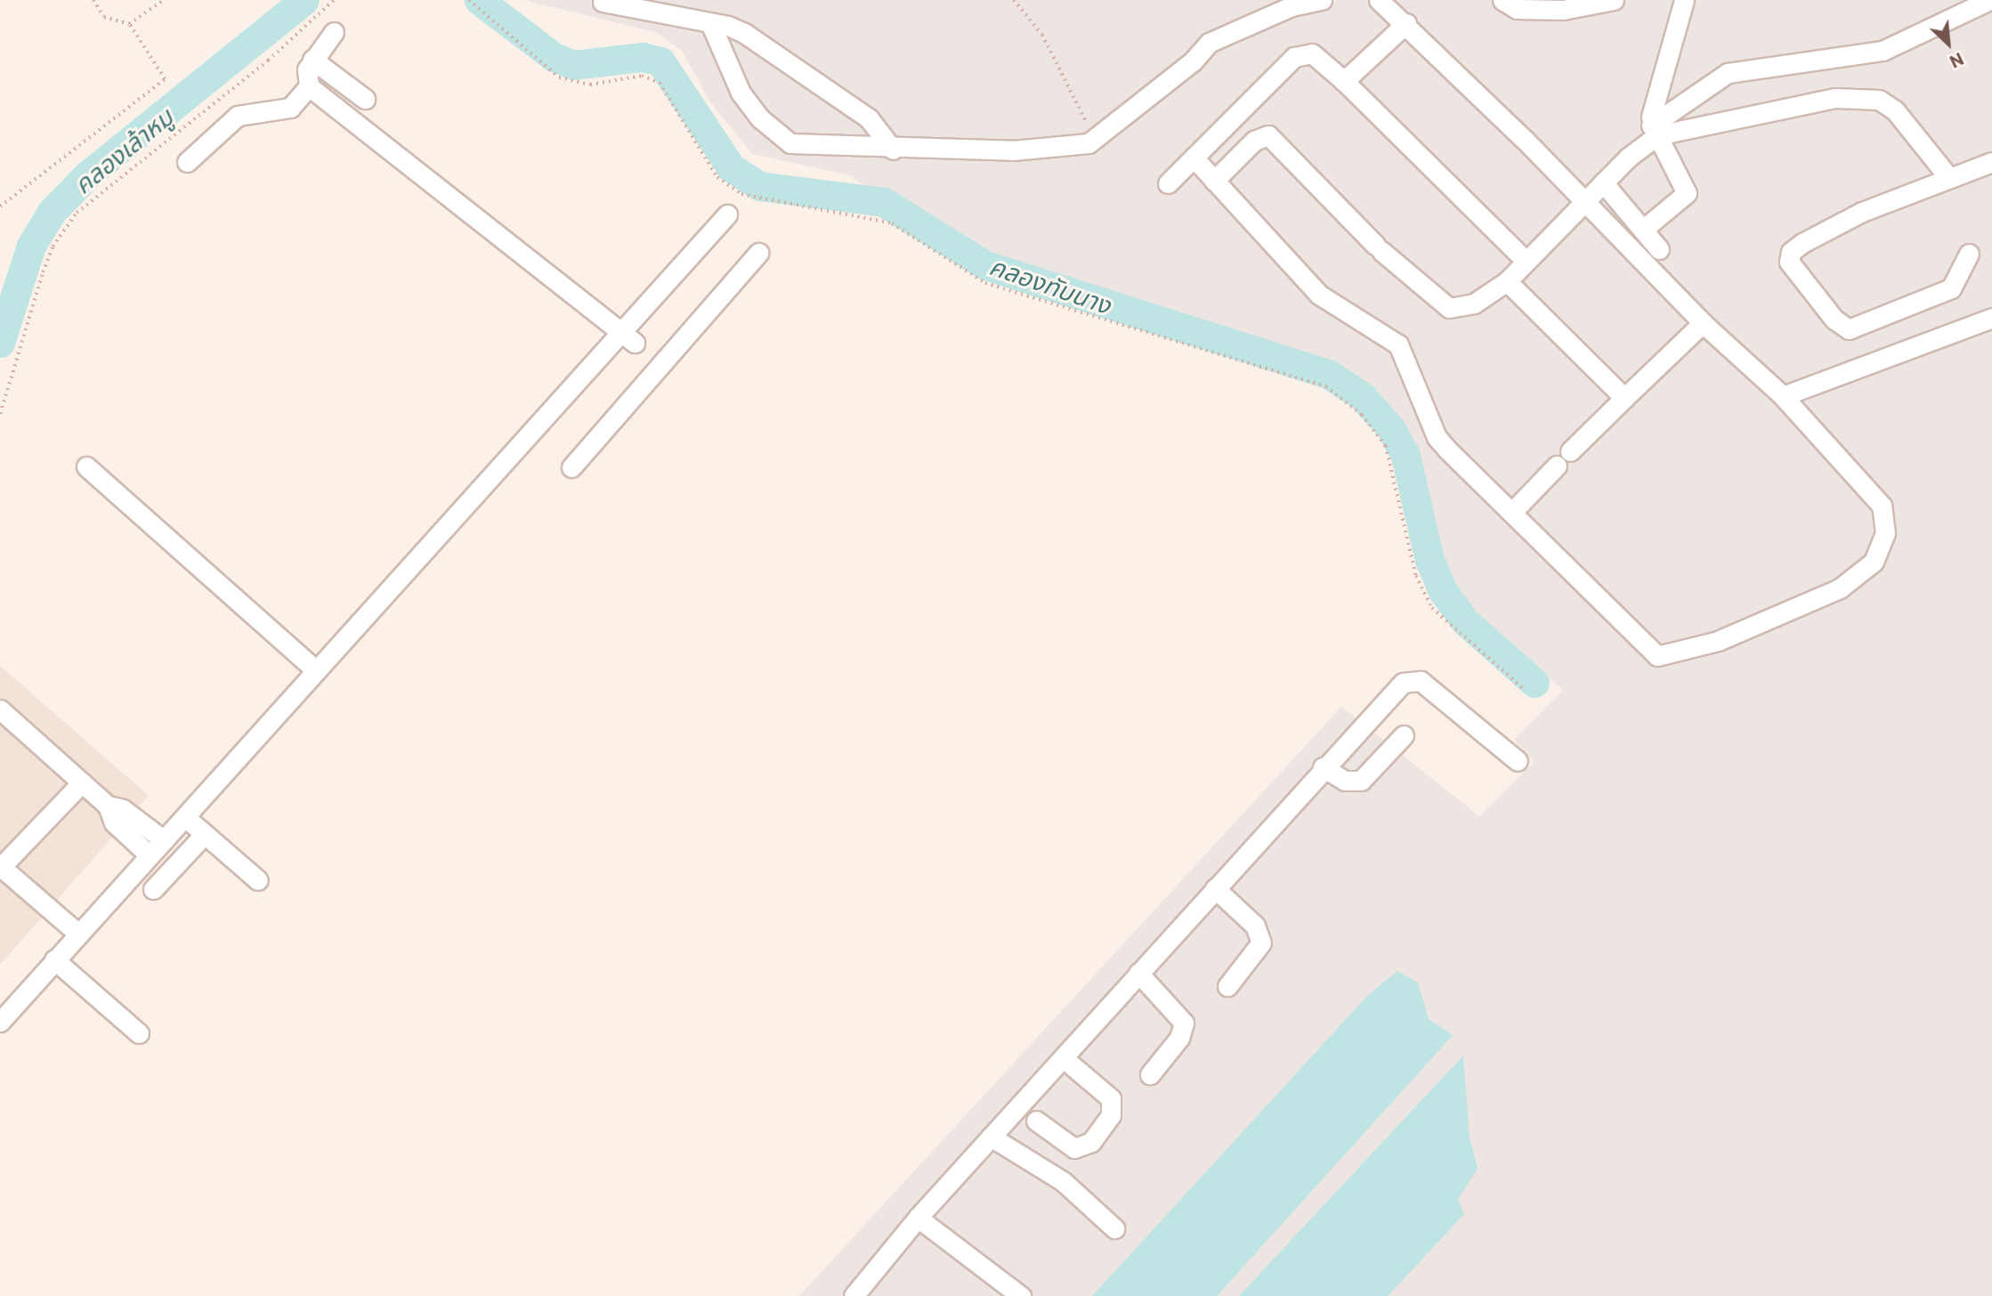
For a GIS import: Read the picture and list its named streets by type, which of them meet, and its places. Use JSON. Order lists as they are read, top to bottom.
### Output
{
  "water": ["คลองเล้าหมู", "คลองทับนาง"],
  "north": "bottom right"
}
